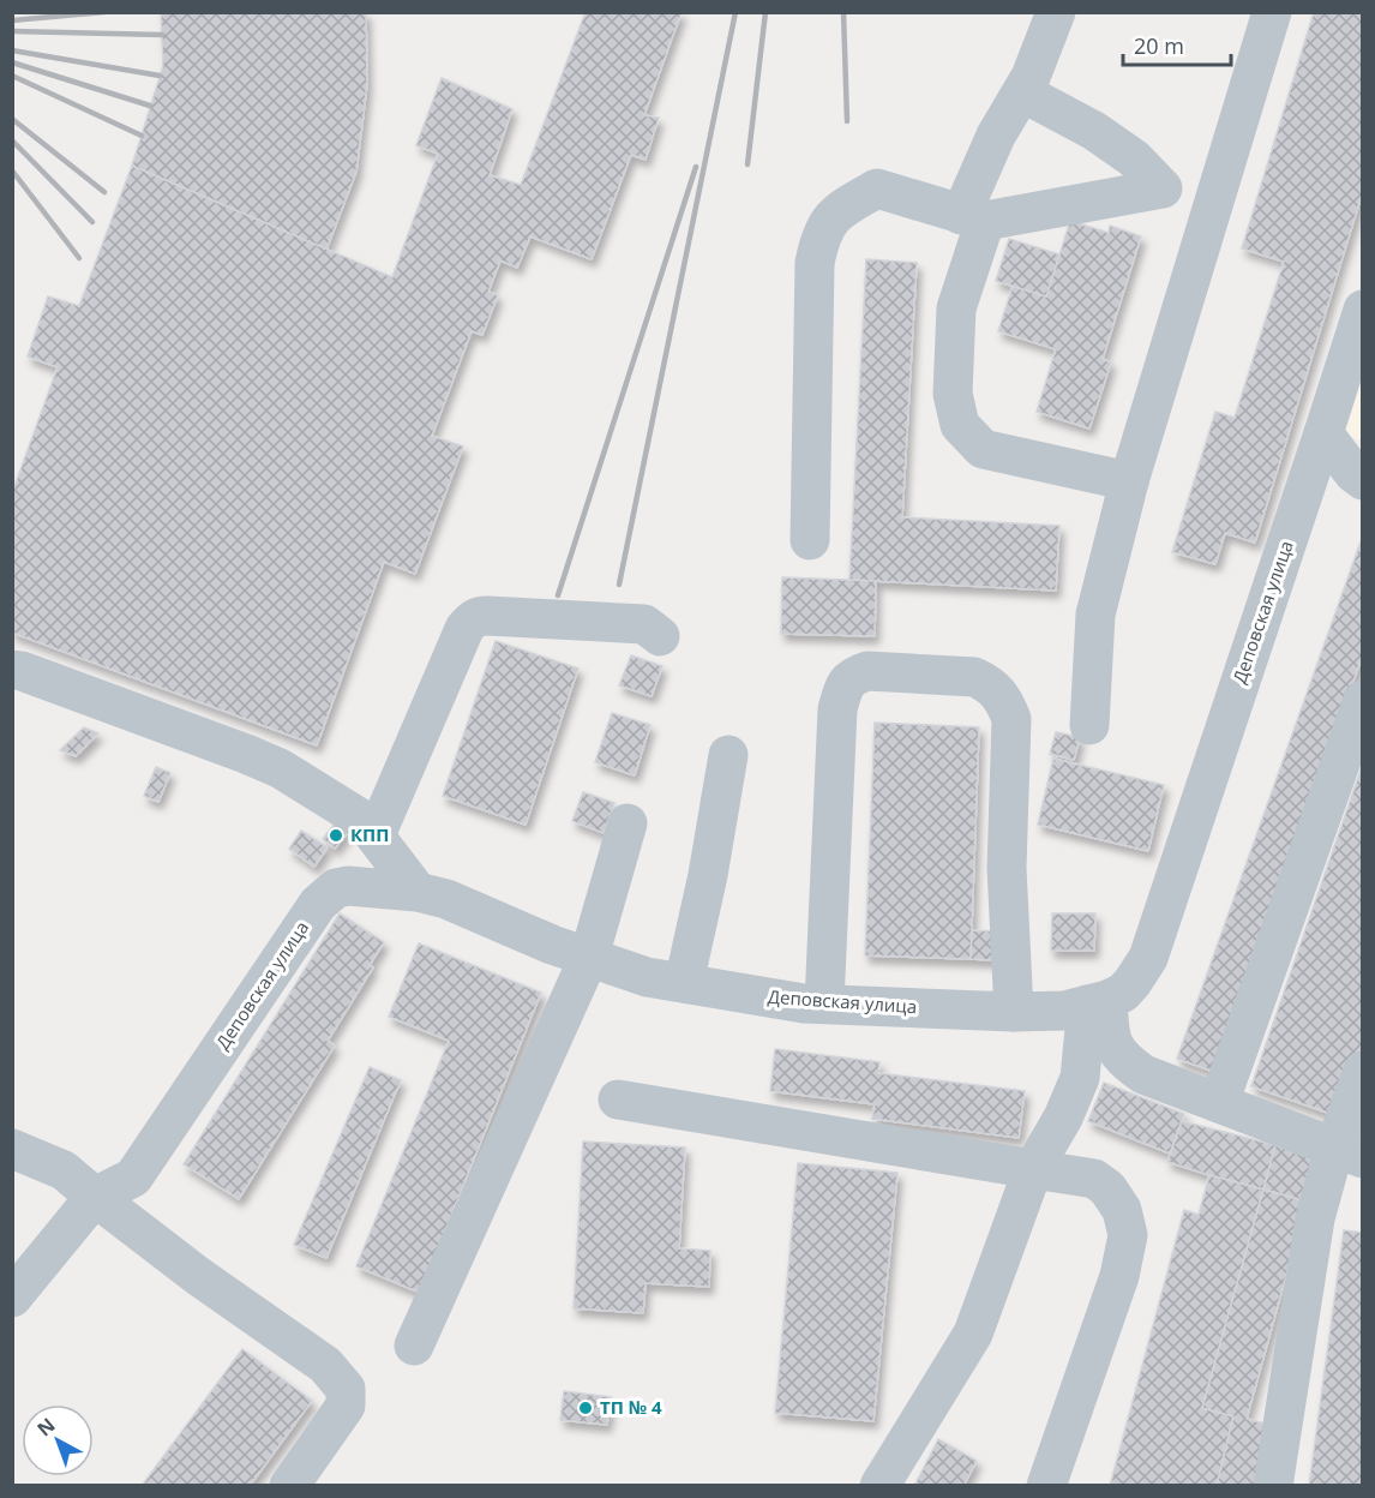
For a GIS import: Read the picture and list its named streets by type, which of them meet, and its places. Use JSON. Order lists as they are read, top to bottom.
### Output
{
  "streets": {
    "street": ["Деповская улица"]
  },
  "places": ["КПП", "ТП № 4"],
  "scale_bar": "20 m",
  "north": "top left"
}
